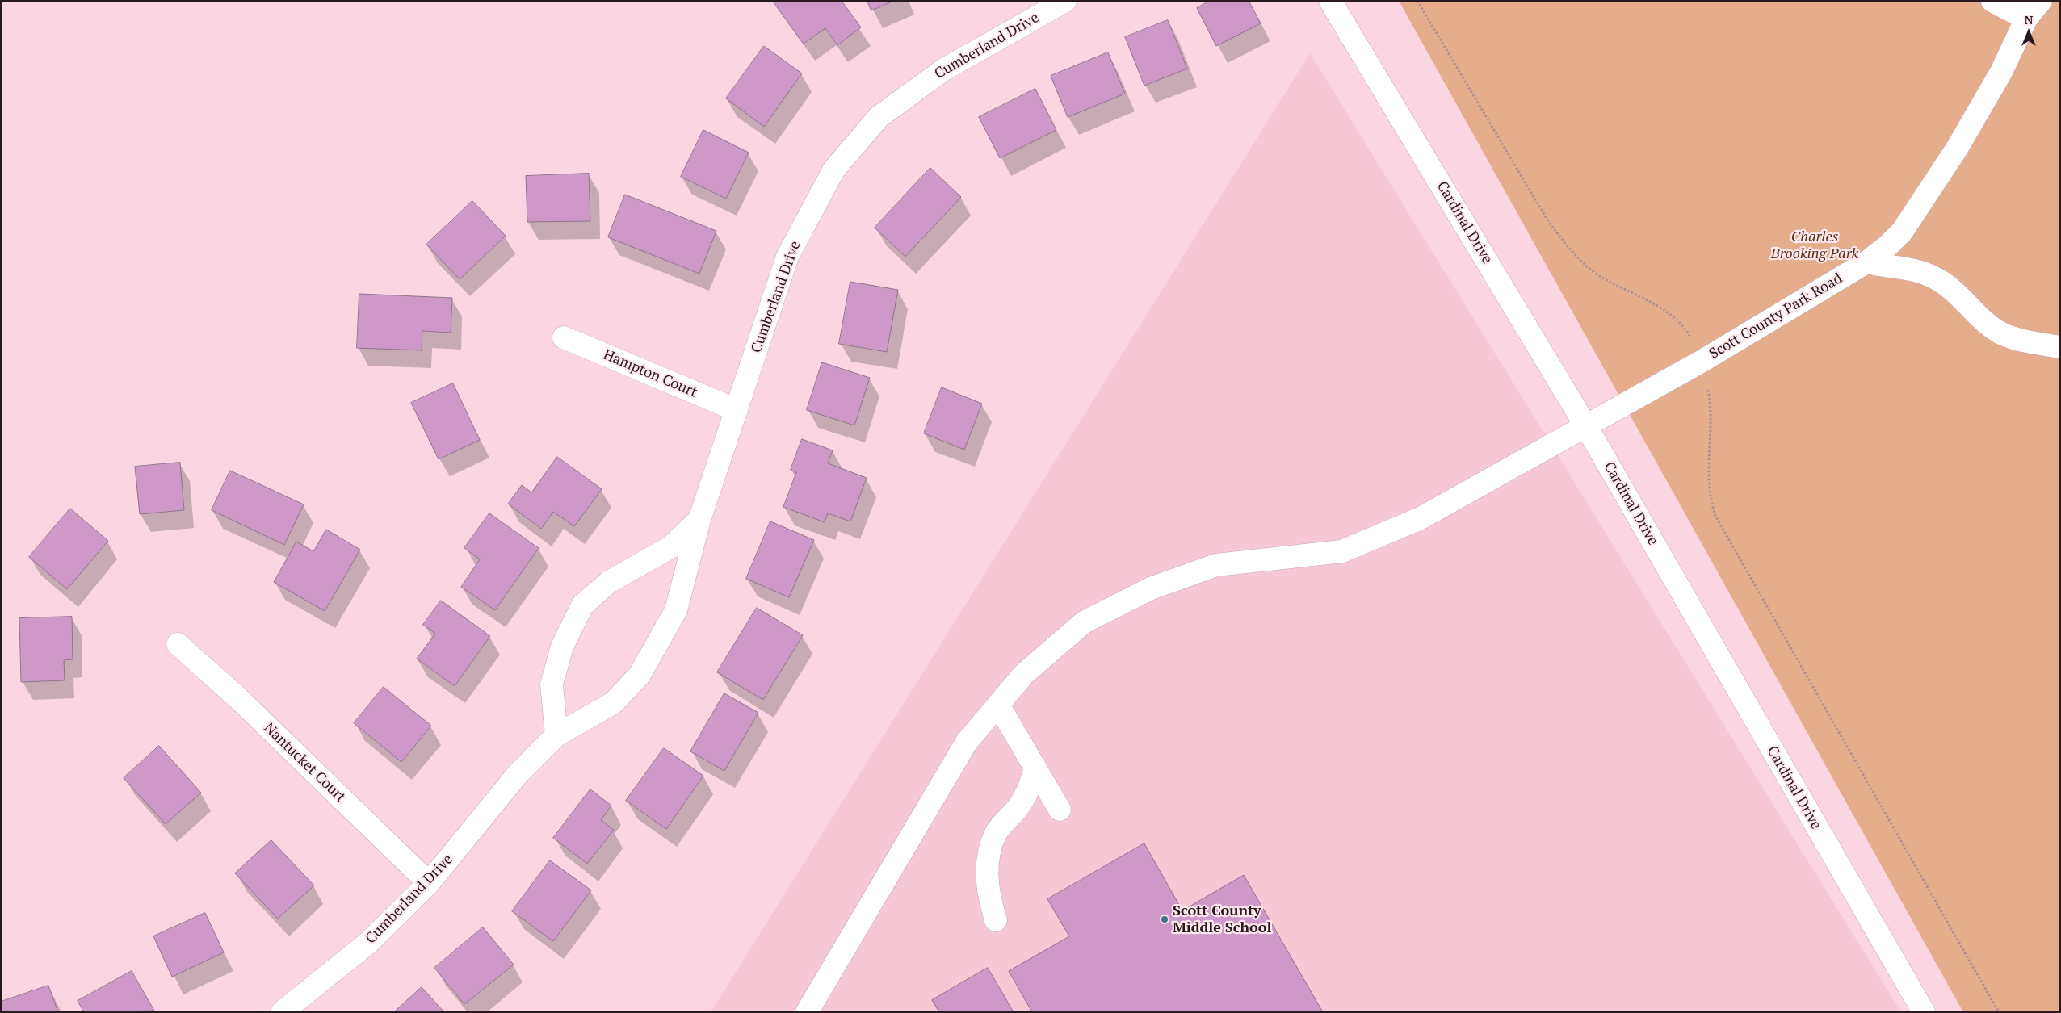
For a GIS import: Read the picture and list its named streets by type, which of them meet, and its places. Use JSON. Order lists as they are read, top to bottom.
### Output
{
  "streets": {
    "street": [
      "Cumberland Drive",
      "Cardinal Drive",
      "Scott County Park Road",
      "Hampton Court",
      "Nantucket Court"
    ]
  },
  "crossings": [
    ["Cumberland Drive", "Hampton Court"],
    ["Cumberland Drive", "Nantucket Court"],
    ["Cardinal Drive", "Scott County Park Road"]
  ],
  "parks": ["Charles Brooking Park"],
  "places": ["Scott County Middle School"],
  "north": "top"
}
